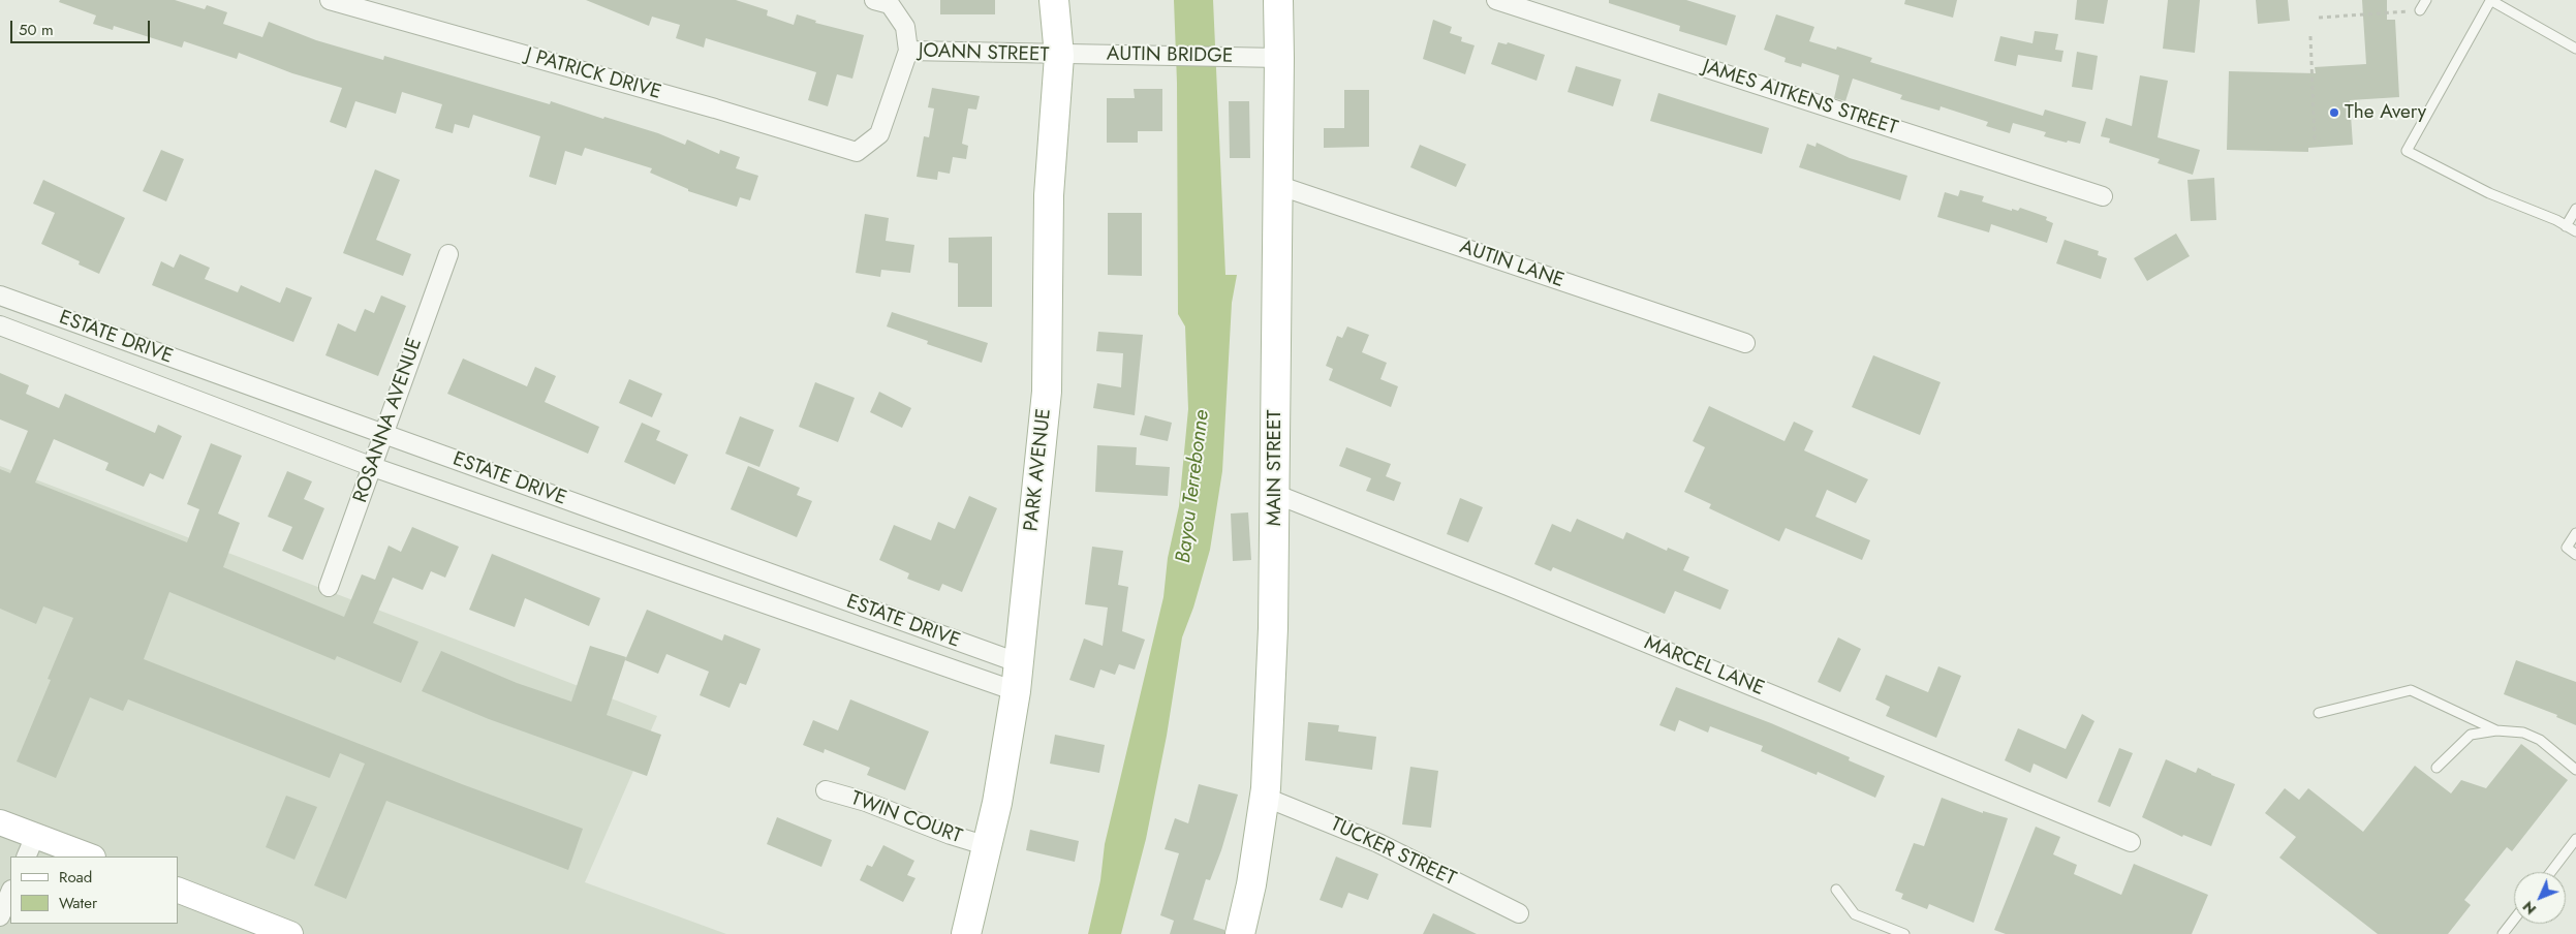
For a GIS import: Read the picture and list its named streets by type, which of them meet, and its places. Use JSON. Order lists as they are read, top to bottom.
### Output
{
  "streets": {
    "main road": ["MAIN STREET", "PARK AVENUE"],
    "street": [
      "JOANN STREET",
      "AUTIN BRIDGE",
      "J PATRICK DRIVE",
      "JAMES AITKENS STREET",
      "AUTIN LANE",
      "ESTATE DRIVE",
      "ROSANNA AVENUE",
      "MARCEL LANE",
      "TWIN COURT",
      "TUCKER STREET"
    ]
  },
  "crossings": [
    ["JOANN STREET", "AUTIN BRIDGE"],
    ["JOANN STREET", "J PATRICK DRIVE"],
    ["JOANN STREET", "PARK AVENUE"],
    ["AUTIN BRIDGE", "MAIN STREET"],
    ["AUTIN BRIDGE", "PARK AVENUE"],
    ["AUTIN LANE", "MAIN STREET"],
    ["ESTATE DRIVE", "ROSANNA AVENUE"],
    ["ESTATE DRIVE", "PARK AVENUE"],
    ["MAIN STREET", "MARCEL LANE"],
    ["MAIN STREET", "TUCKER STREET"],
    ["PARK AVENUE", "TWIN COURT"]
  ],
  "water": ["Bayou Terrebonne"],
  "places": ["The Avery"],
  "legend": ["Road", "Water"],
  "scale_bar": "50 m",
  "north": "bottom left"
}
